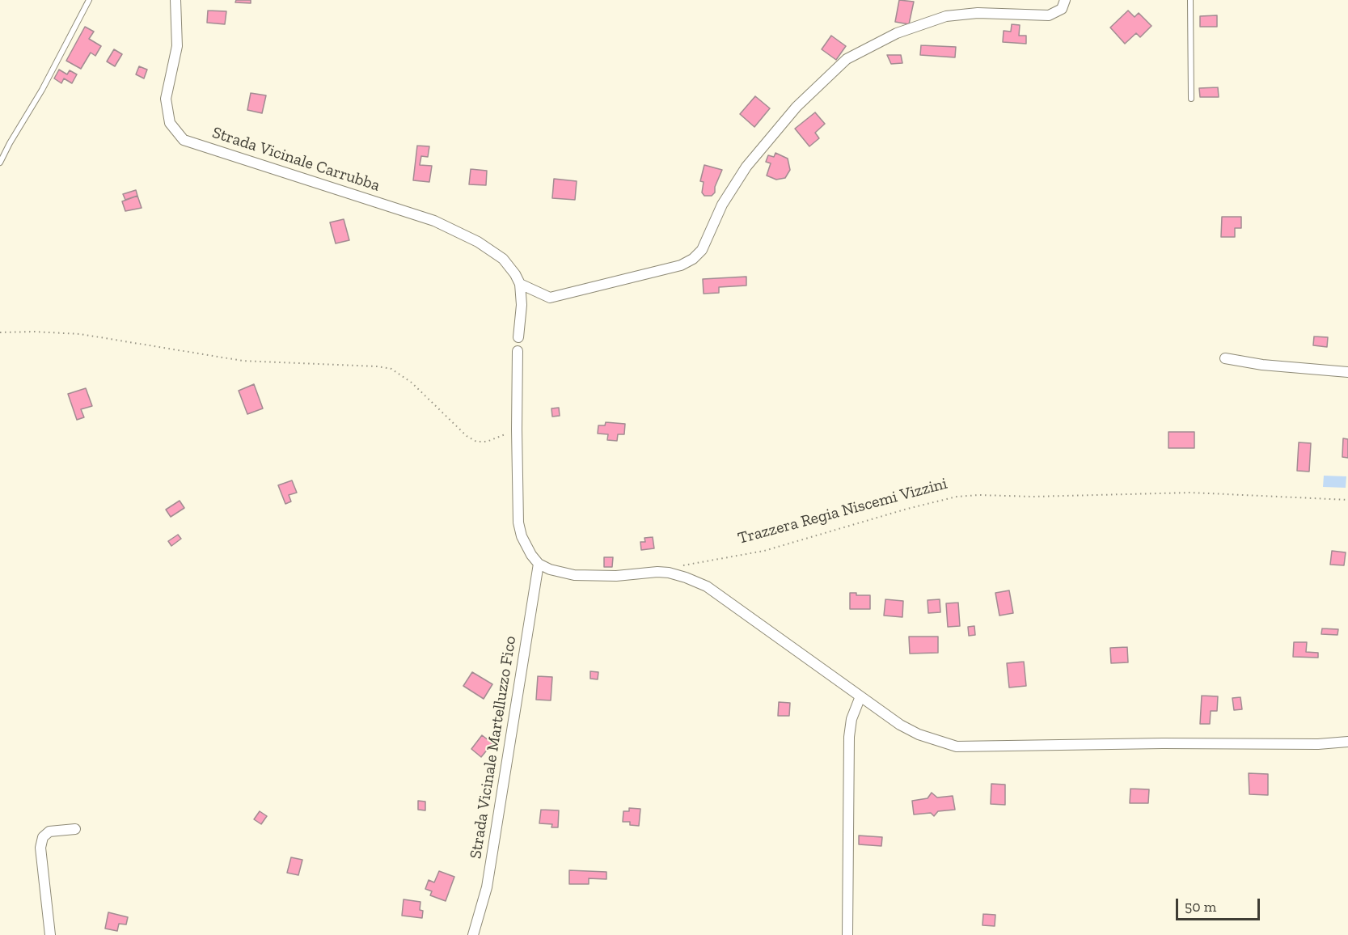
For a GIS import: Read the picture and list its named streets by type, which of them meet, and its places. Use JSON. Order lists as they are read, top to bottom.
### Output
{
  "streets": {
    "street": ["Strada Vicinale Carrubba", "Strada Vicinale Martelluzzo Fico"],
    "path": ["Trazzera Regia Niscemi Vizzini"]
  },
  "scale_bar": "50 m"
}
